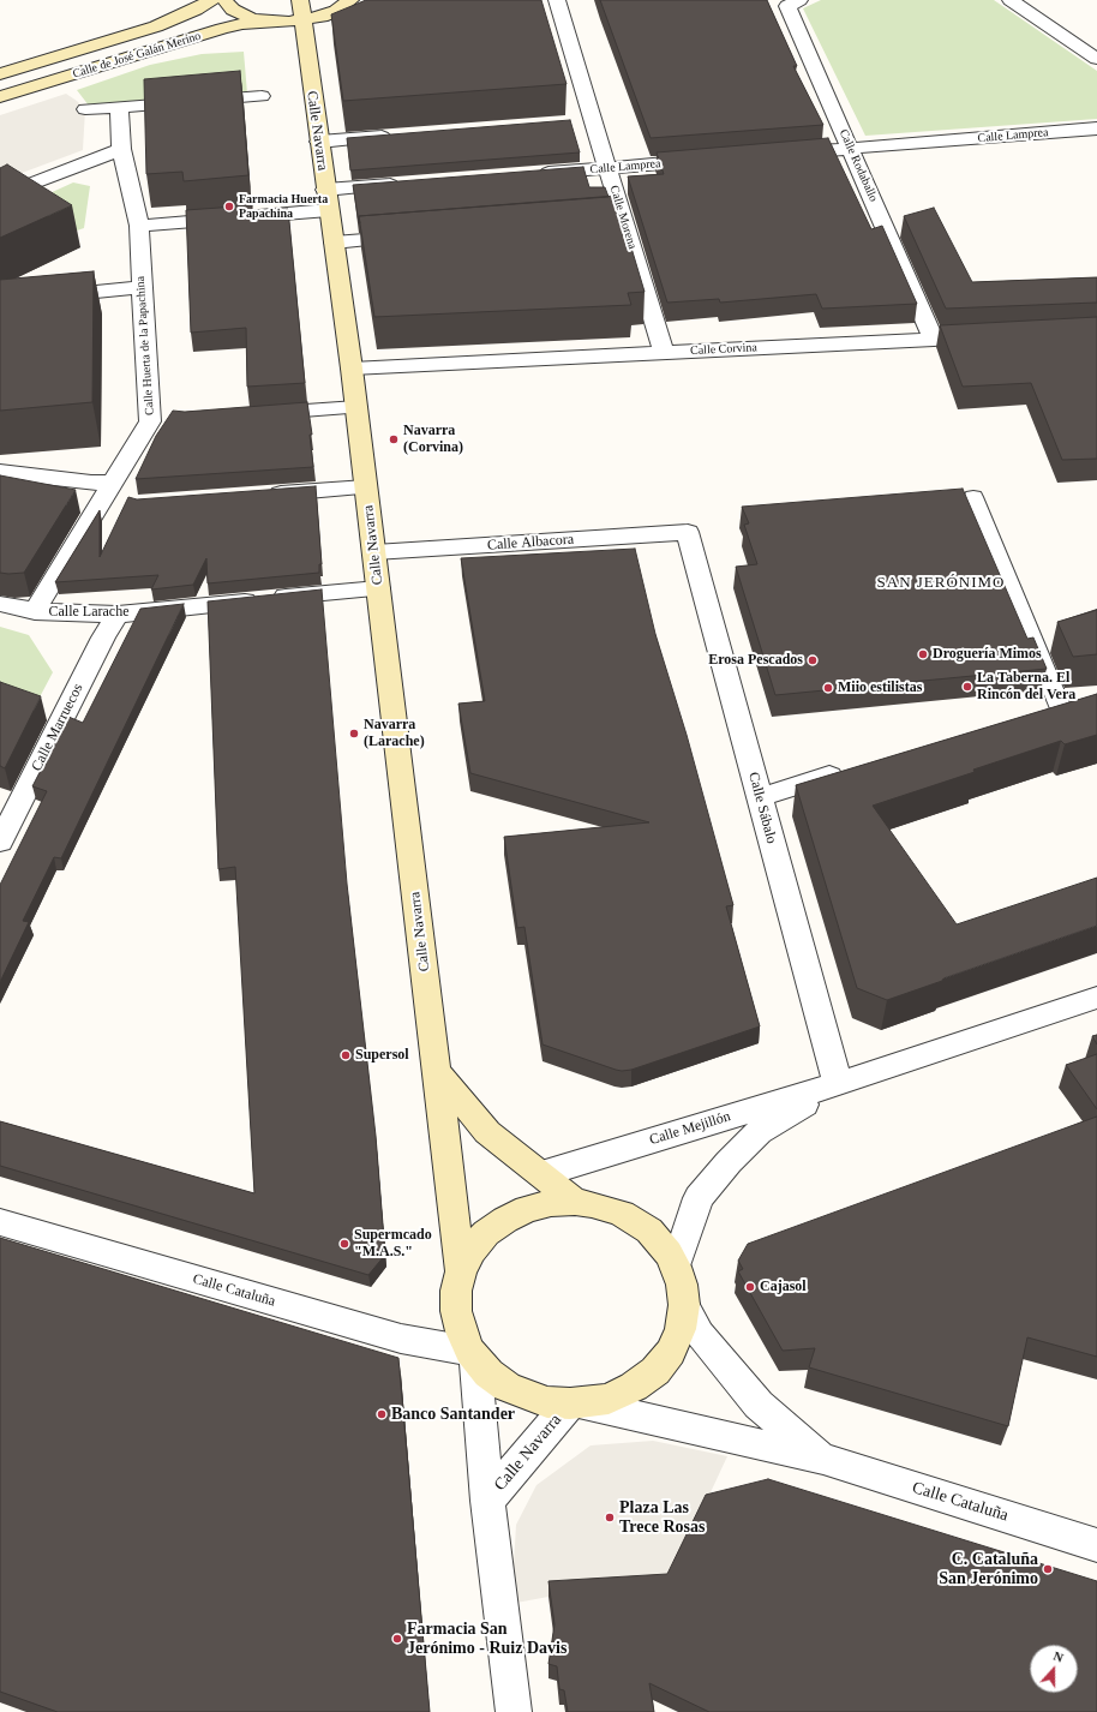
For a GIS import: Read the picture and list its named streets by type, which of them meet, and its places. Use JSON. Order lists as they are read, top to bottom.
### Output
{
  "streets": {
    "street": [
      "Calle de José Galán Merino",
      "Calle Navarra",
      "Calle Lamprea",
      "Calle Rodaballo",
      "Calle Morena",
      "Calle Huerta de la Papachina",
      "Calle Corvina",
      "Calle Albacora",
      "Calle Larache",
      "Calle Marruecos",
      "Calle Sábalo",
      "Calle Mejillón",
      "Calle Cataluña"
    ]
  },
  "crossings": [
    ["Calle Navarra", "Calle Corvina"],
    ["Calle Navarra", "Calle Albacora"],
    ["Calle Navarra", "Calle Larache"],
    ["Calle Navarra", "Calle Cataluña"],
    ["Calle Lamprea", "Calle Rodaballo"],
    ["Calle Lamprea", "Calle Morena"],
    ["Calle Rodaballo", "Calle Corvina"],
    ["Calle Morena", "Calle Corvina"],
    ["Calle Huerta de la Papachina", "Calle Larache"],
    ["Calle Albacora", "Calle Sábalo"],
    ["Calle Larache", "Calle Marruecos"],
    ["Calle Sábalo", "Calle Mejillón"]
  ],
  "districts": ["SAN JERÓNIMO"],
  "places": [
    "Farmacia Huerta Papachina",
    "Navarra (Corvina)",
    "Droguería Mimos",
    "Erosa Pescados",
    "La Taberna. El Rincón del Vera",
    "Miio estilistas",
    "Navarra (Larache)",
    "Supersol",
    "Supermcado \"M.A.S.\"",
    "Cajasol",
    "Banco Santander",
    "Plaza Las Trece Rosas",
    "C. Cataluña San Jerónimo",
    "Farmacia San Jerónimo - Ruiz Davis"
  ],
  "north": "top"
}
